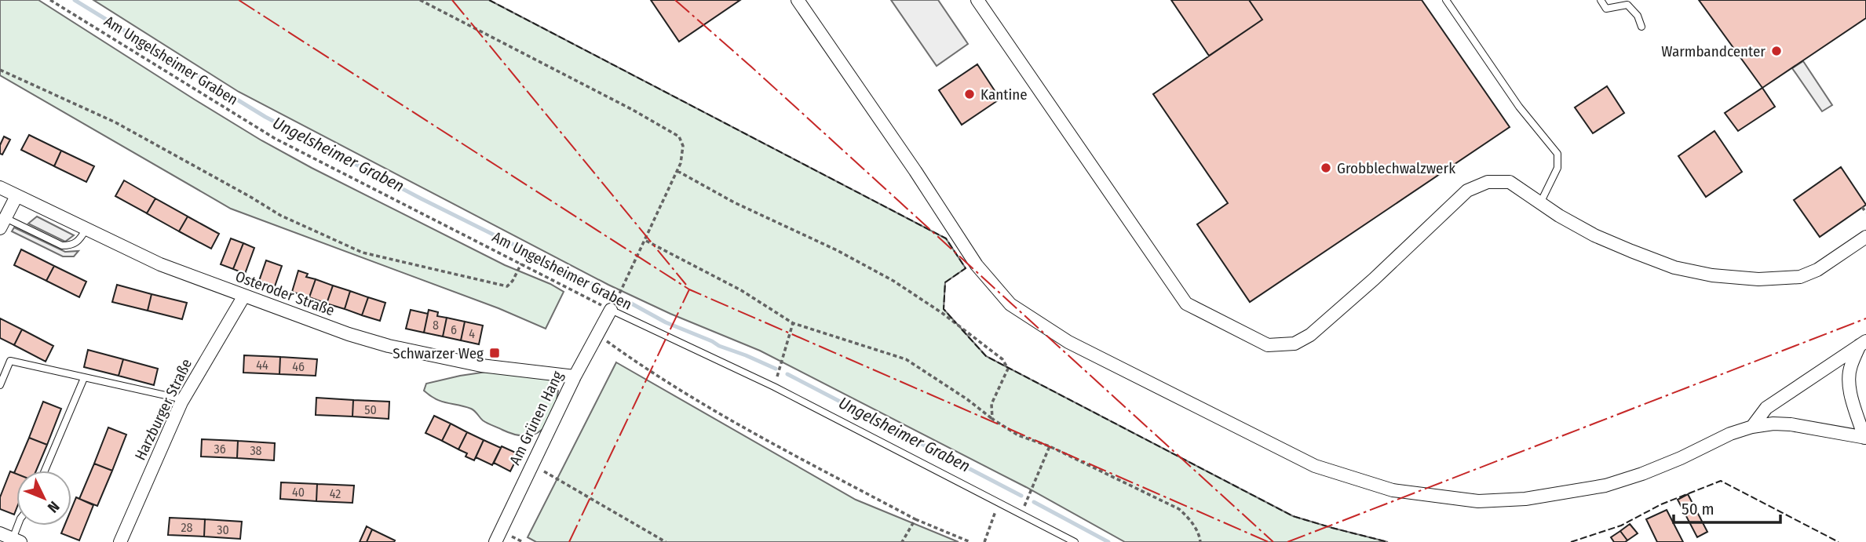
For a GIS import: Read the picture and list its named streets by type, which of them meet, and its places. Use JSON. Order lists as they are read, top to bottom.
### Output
{
  "streets": {
    "street": ["Osteroder Straße", "Harzburger Straße", "Am Grünen Hang"],
    "lane": ["Am Ungelsheimer Graben"]
  },
  "crossings": [
    ["Am Ungelsheimer Graben", "Am Grünen Hang"],
    ["Osteroder Straße", "Harzburger Straße"],
    ["Osteroder Straße", "Am Grünen Hang"]
  ],
  "water": ["Ungelsheimer Graben"],
  "places": {
    "other": ["Warmbandcenter", "Kantine", "Grobblechwalzwerk"],
    "transit": ["Schwarzer Weg"]
  },
  "house_numbers": [
    "8",
    "6",
    "4",
    "44",
    "46",
    "50",
    "36",
    "38",
    "40",
    "42",
    "28",
    "30"
  ],
  "scale_bar": "50 m",
  "north": "bottom right"
}
